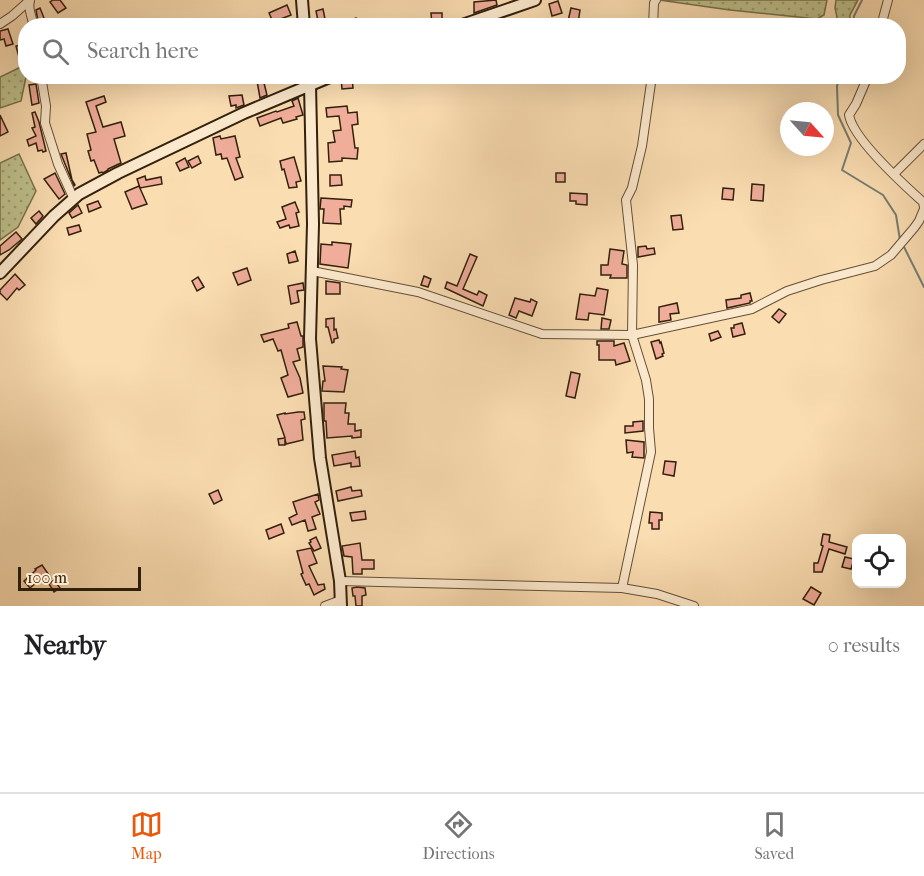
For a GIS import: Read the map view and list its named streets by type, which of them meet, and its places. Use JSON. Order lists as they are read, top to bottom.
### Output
{
  "scale_bar": "100 m",
  "north": "bottom right",
  "page": {
    "search": "Search here",
    "scale": "100 m",
    "heading": ["Nearby", "0 results"],
    "nav": ["Map", "Directions", "Saved"]
  }
}
